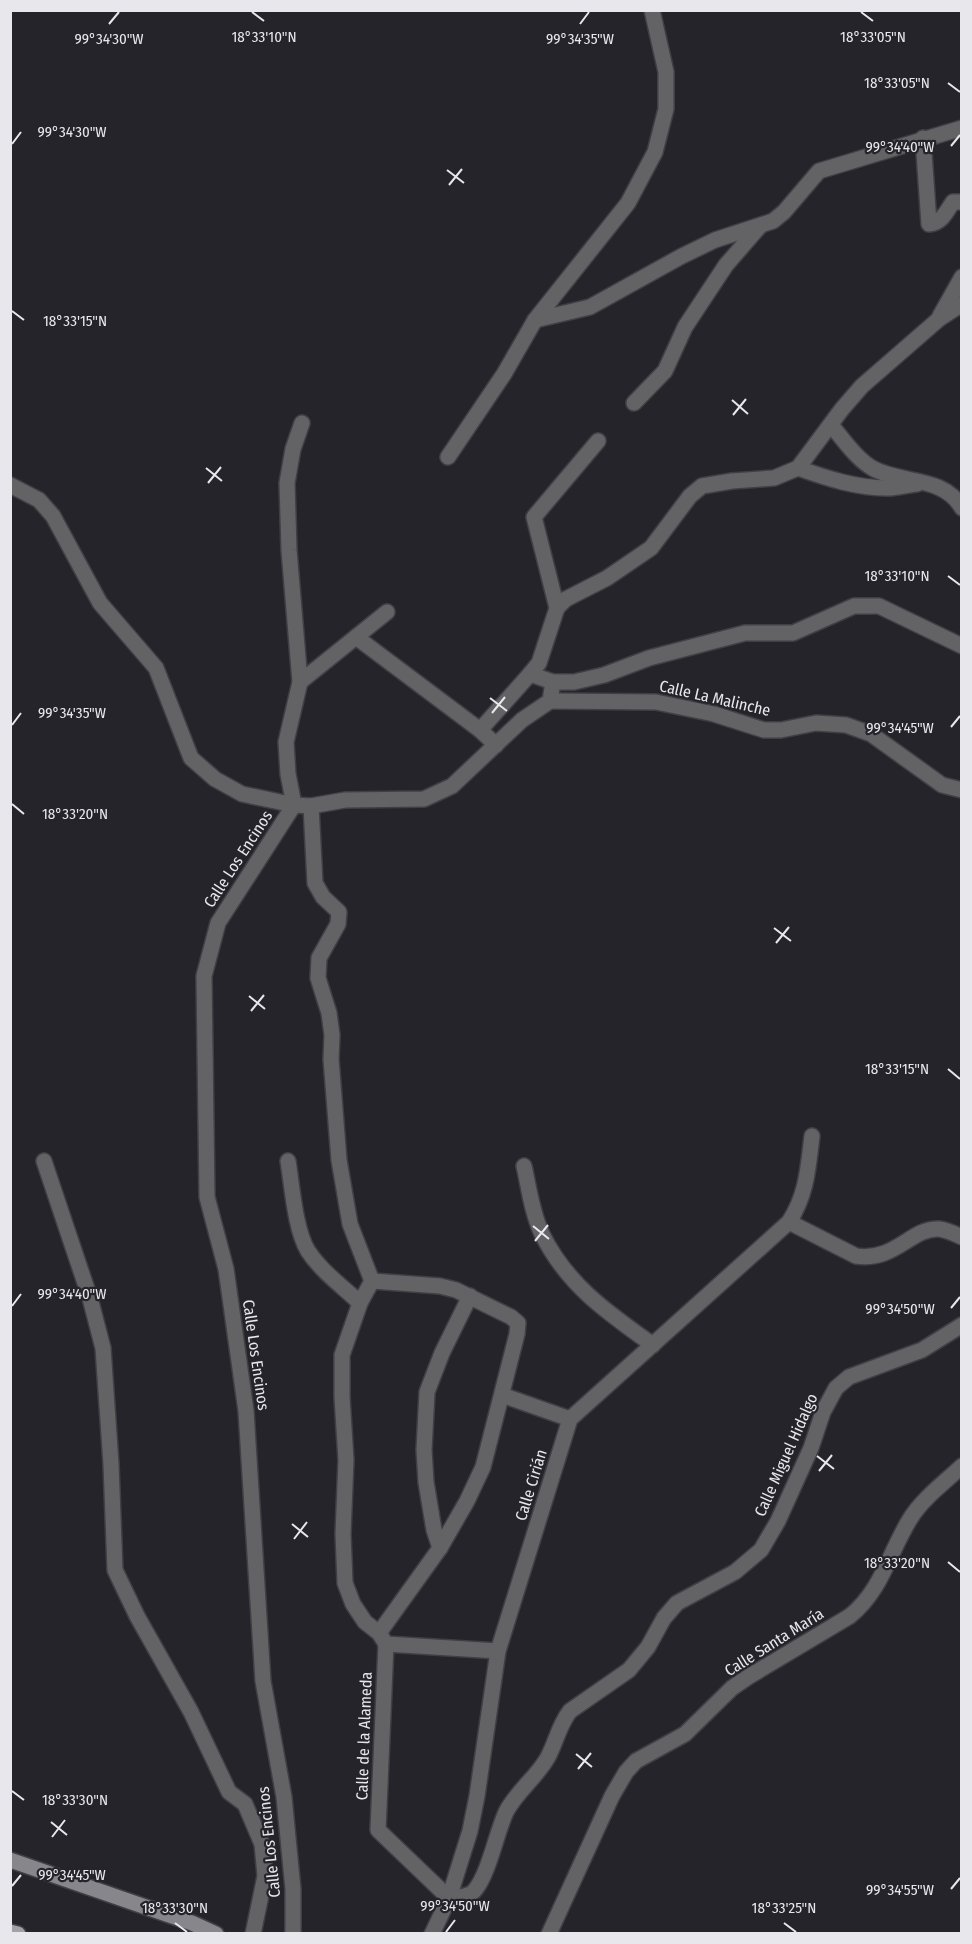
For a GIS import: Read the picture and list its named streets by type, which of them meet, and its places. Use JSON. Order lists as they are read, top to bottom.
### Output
{
  "streets": {
    "street": [
      "Calle La Malinche",
      "Calle Los Encinos",
      "Calle Miguel Hidalgo",
      "Calle Cirián",
      "Calle Santa María",
      "Calle de la Alameda"
    ]
  },
  "crossings": [
    ["Calle Miguel Hidalgo", "Calle Cirián"],
    ["Calle Miguel Hidalgo", "Calle de la Alameda"],
    ["Calle Cirián", "Calle de la Alameda"]
  ],
  "coordinates": [
    "18°33'10\"N",
    "18°33'05\"N",
    "99°34'30\"W",
    "99°34'35\"W",
    "99°34'40\"W",
    "18°33'15\"N",
    "99°34'45\"W",
    "18°33'20\"N",
    "99°34'50\"W",
    "18°33'30\"N",
    "99°34'55\"W",
    "18°33'25\"N"
  ]
}
